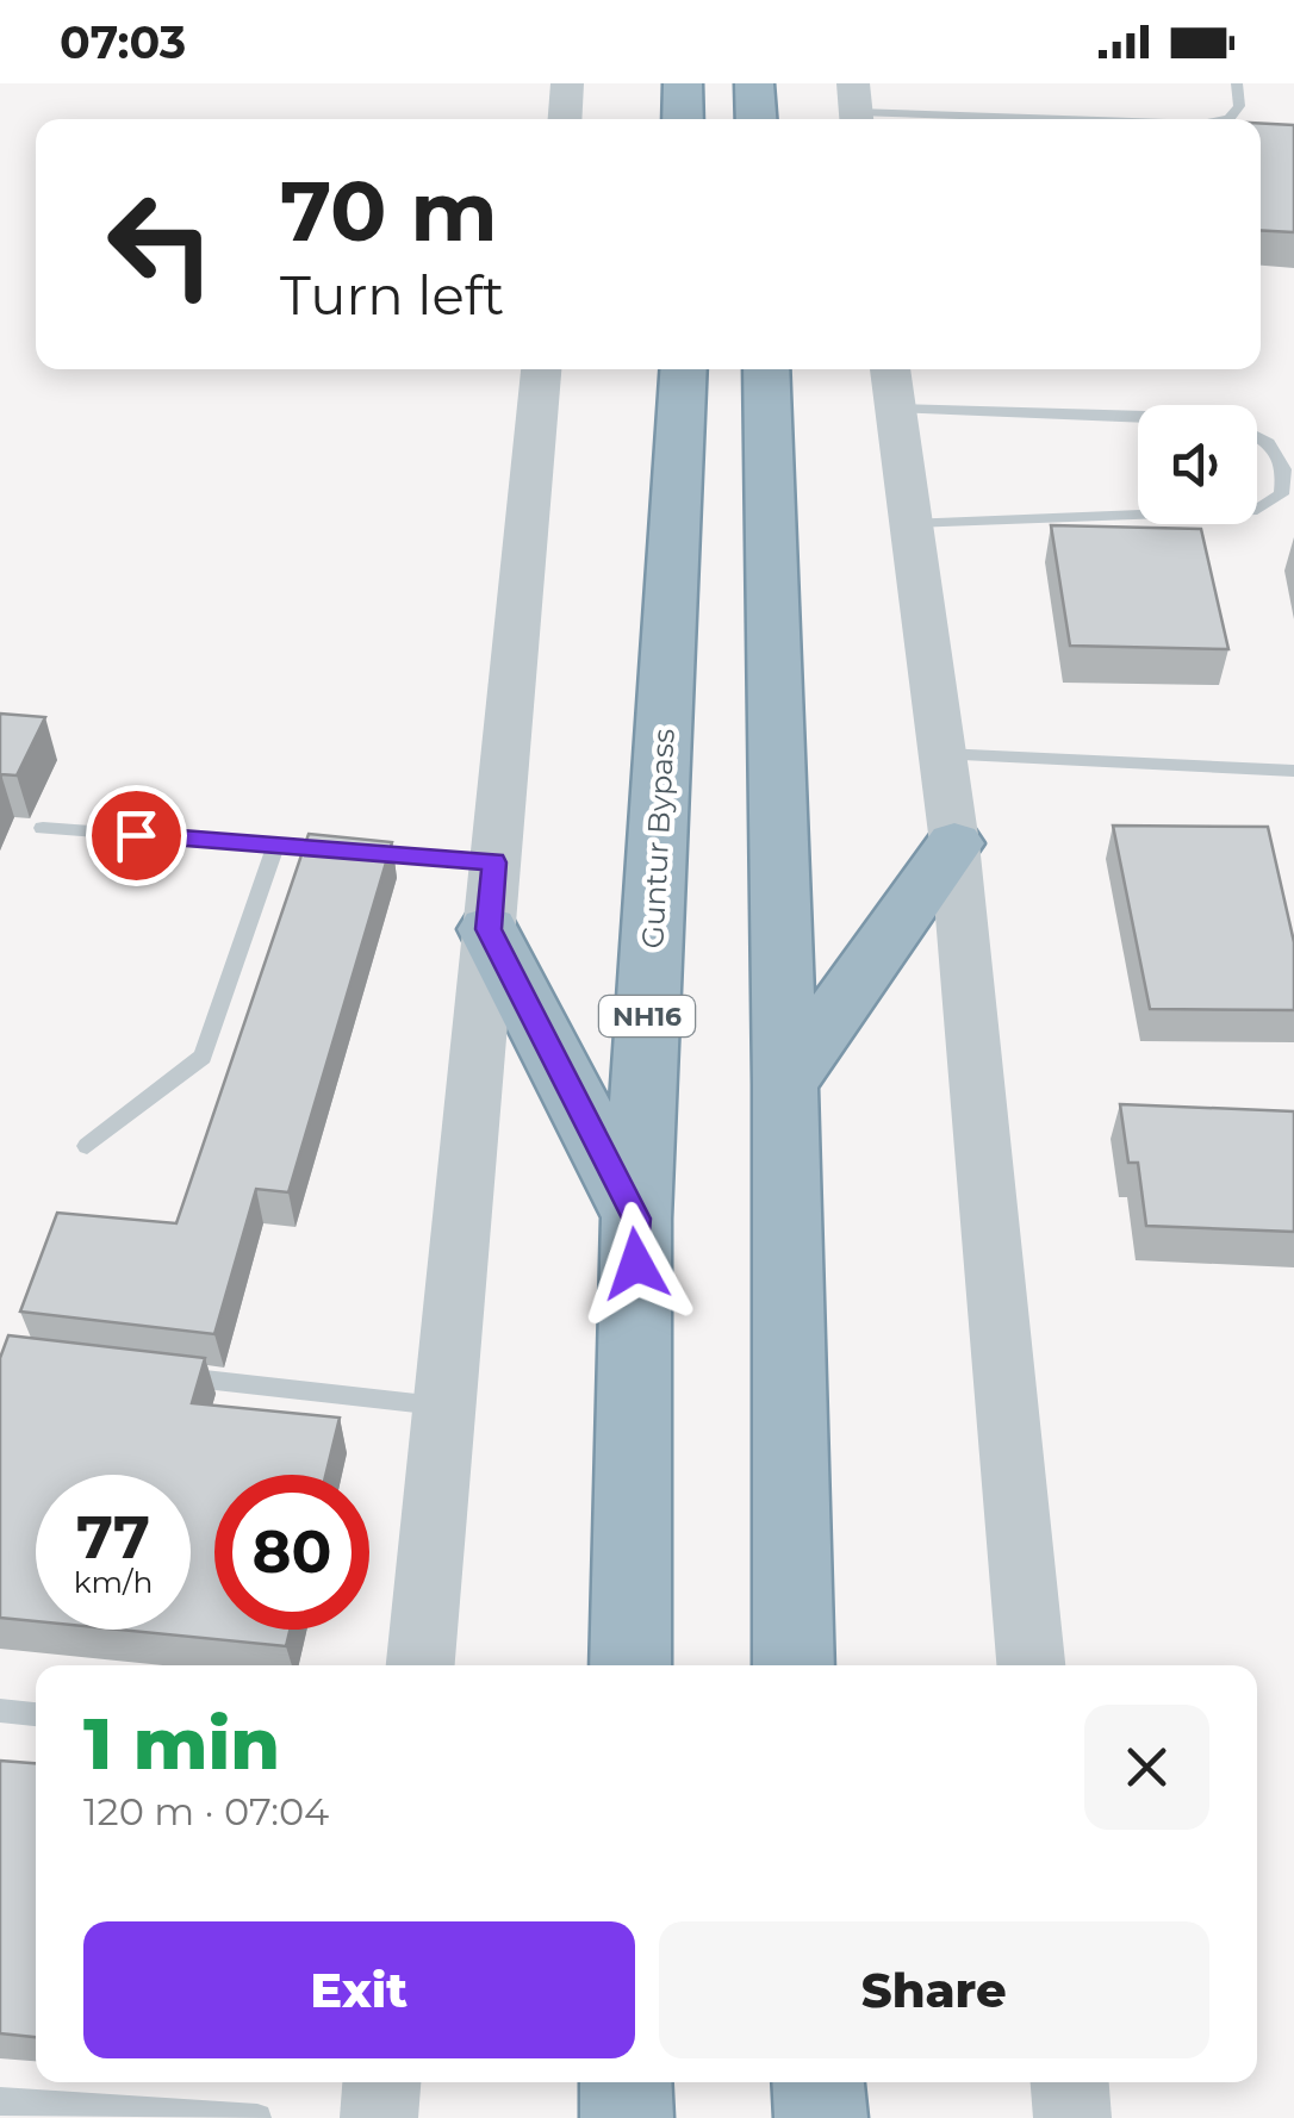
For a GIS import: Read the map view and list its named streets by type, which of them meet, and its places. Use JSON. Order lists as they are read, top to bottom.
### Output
{
  "streets": {
    "highway": ["Guntur Bypass", "NH16"]
  },
  "page": {
    "status": "07:03",
    "turn": ["70 m", "Turn left"],
    "speed": "77 km/h",
    "limit": "80",
    "heading": ["1 min", "120 m · 07:04"],
    "buttons": ["Exit", "Share"]
  }
}
